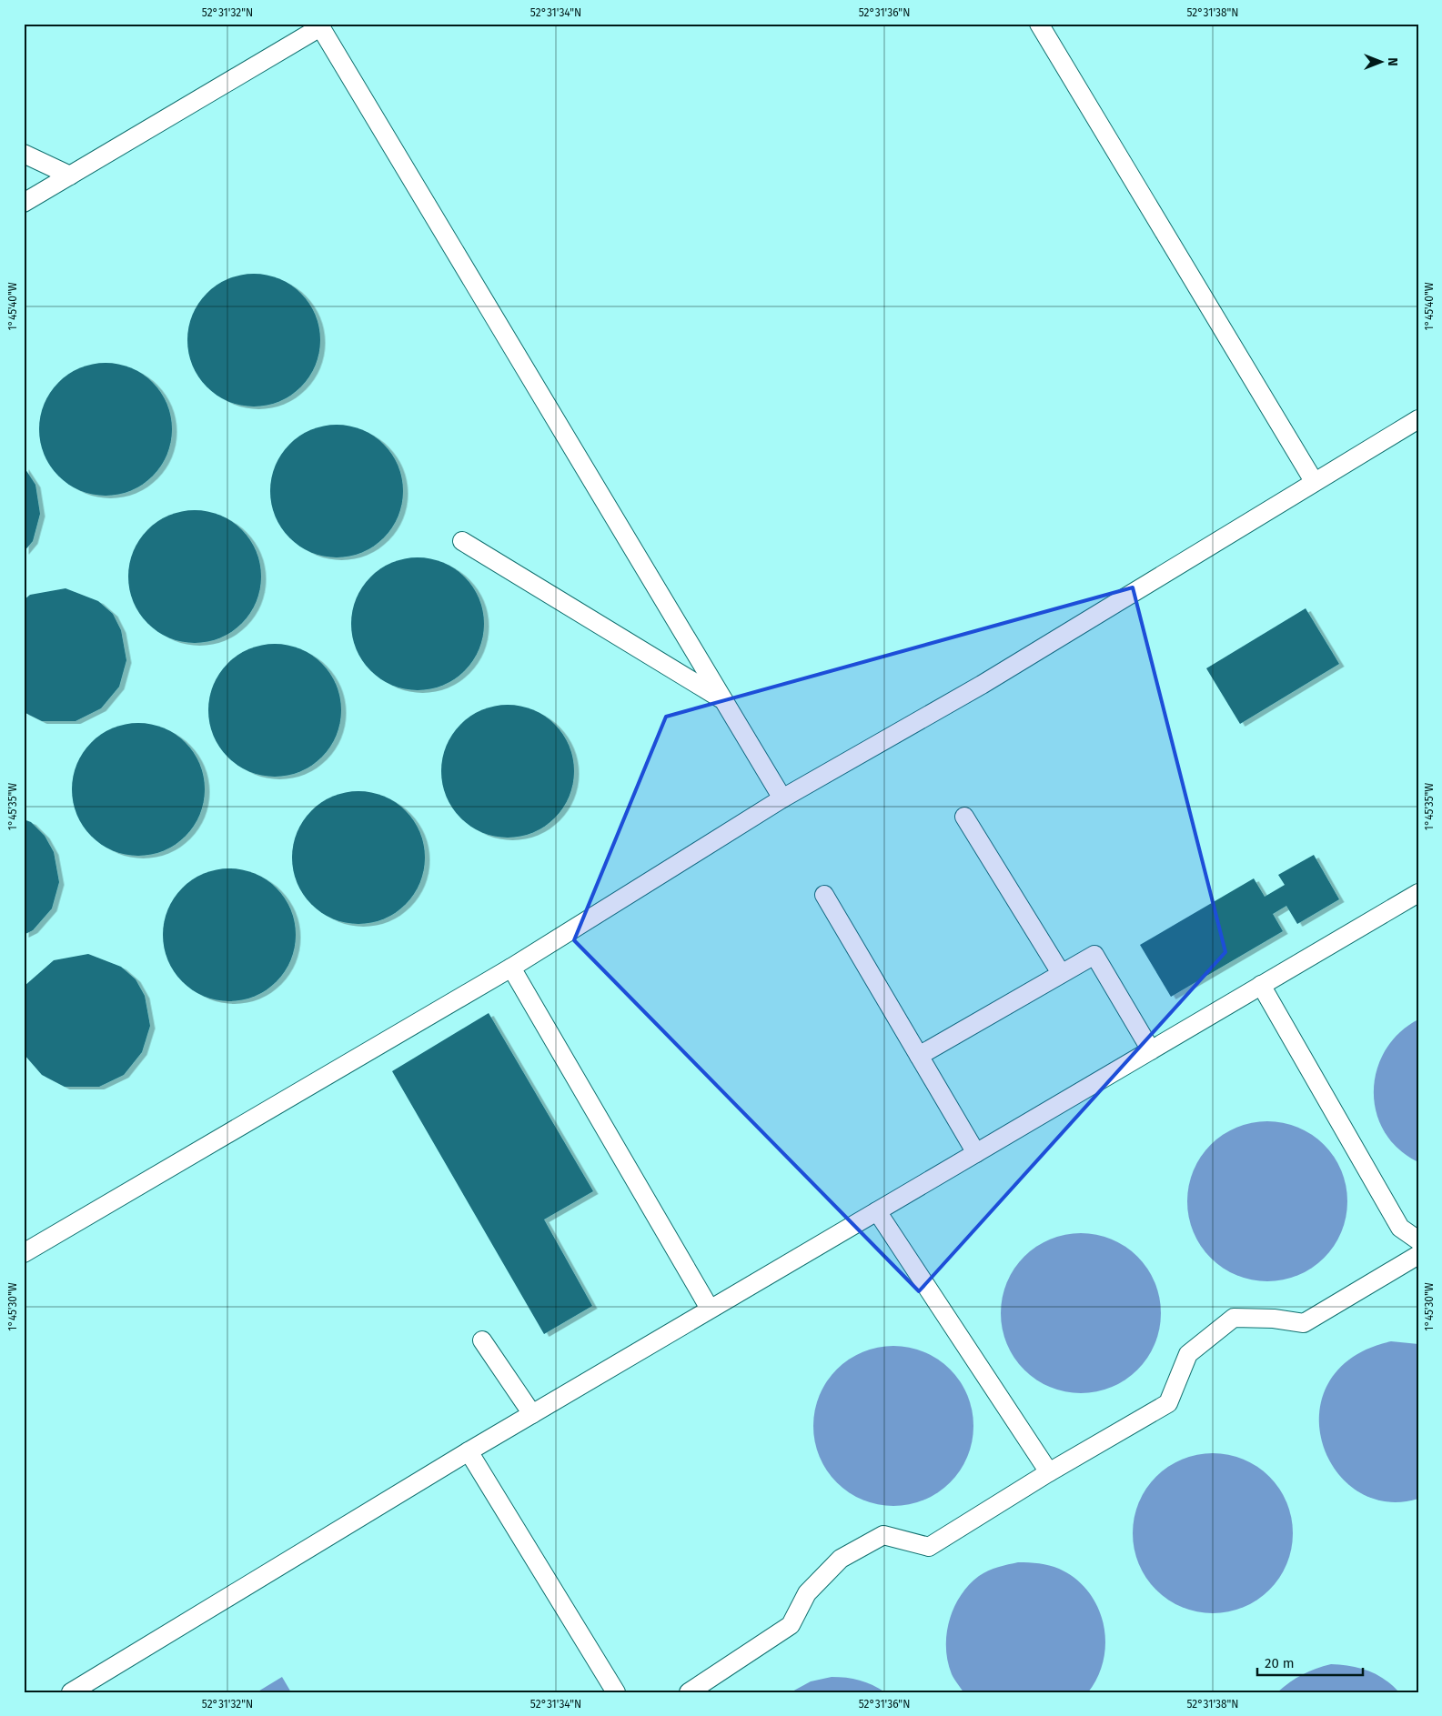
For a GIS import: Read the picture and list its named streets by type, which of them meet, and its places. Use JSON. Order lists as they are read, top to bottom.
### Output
{
  "scale_bar": "20 m",
  "north": "right",
  "coordinates": [
    "52°31'32\"N",
    "52°31'34\"N",
    "52°31'36\"N",
    "52°31'38\"N",
    "1°45'40\"W",
    "1°45'35\"W",
    "1°45'30\"W"
  ]
}
